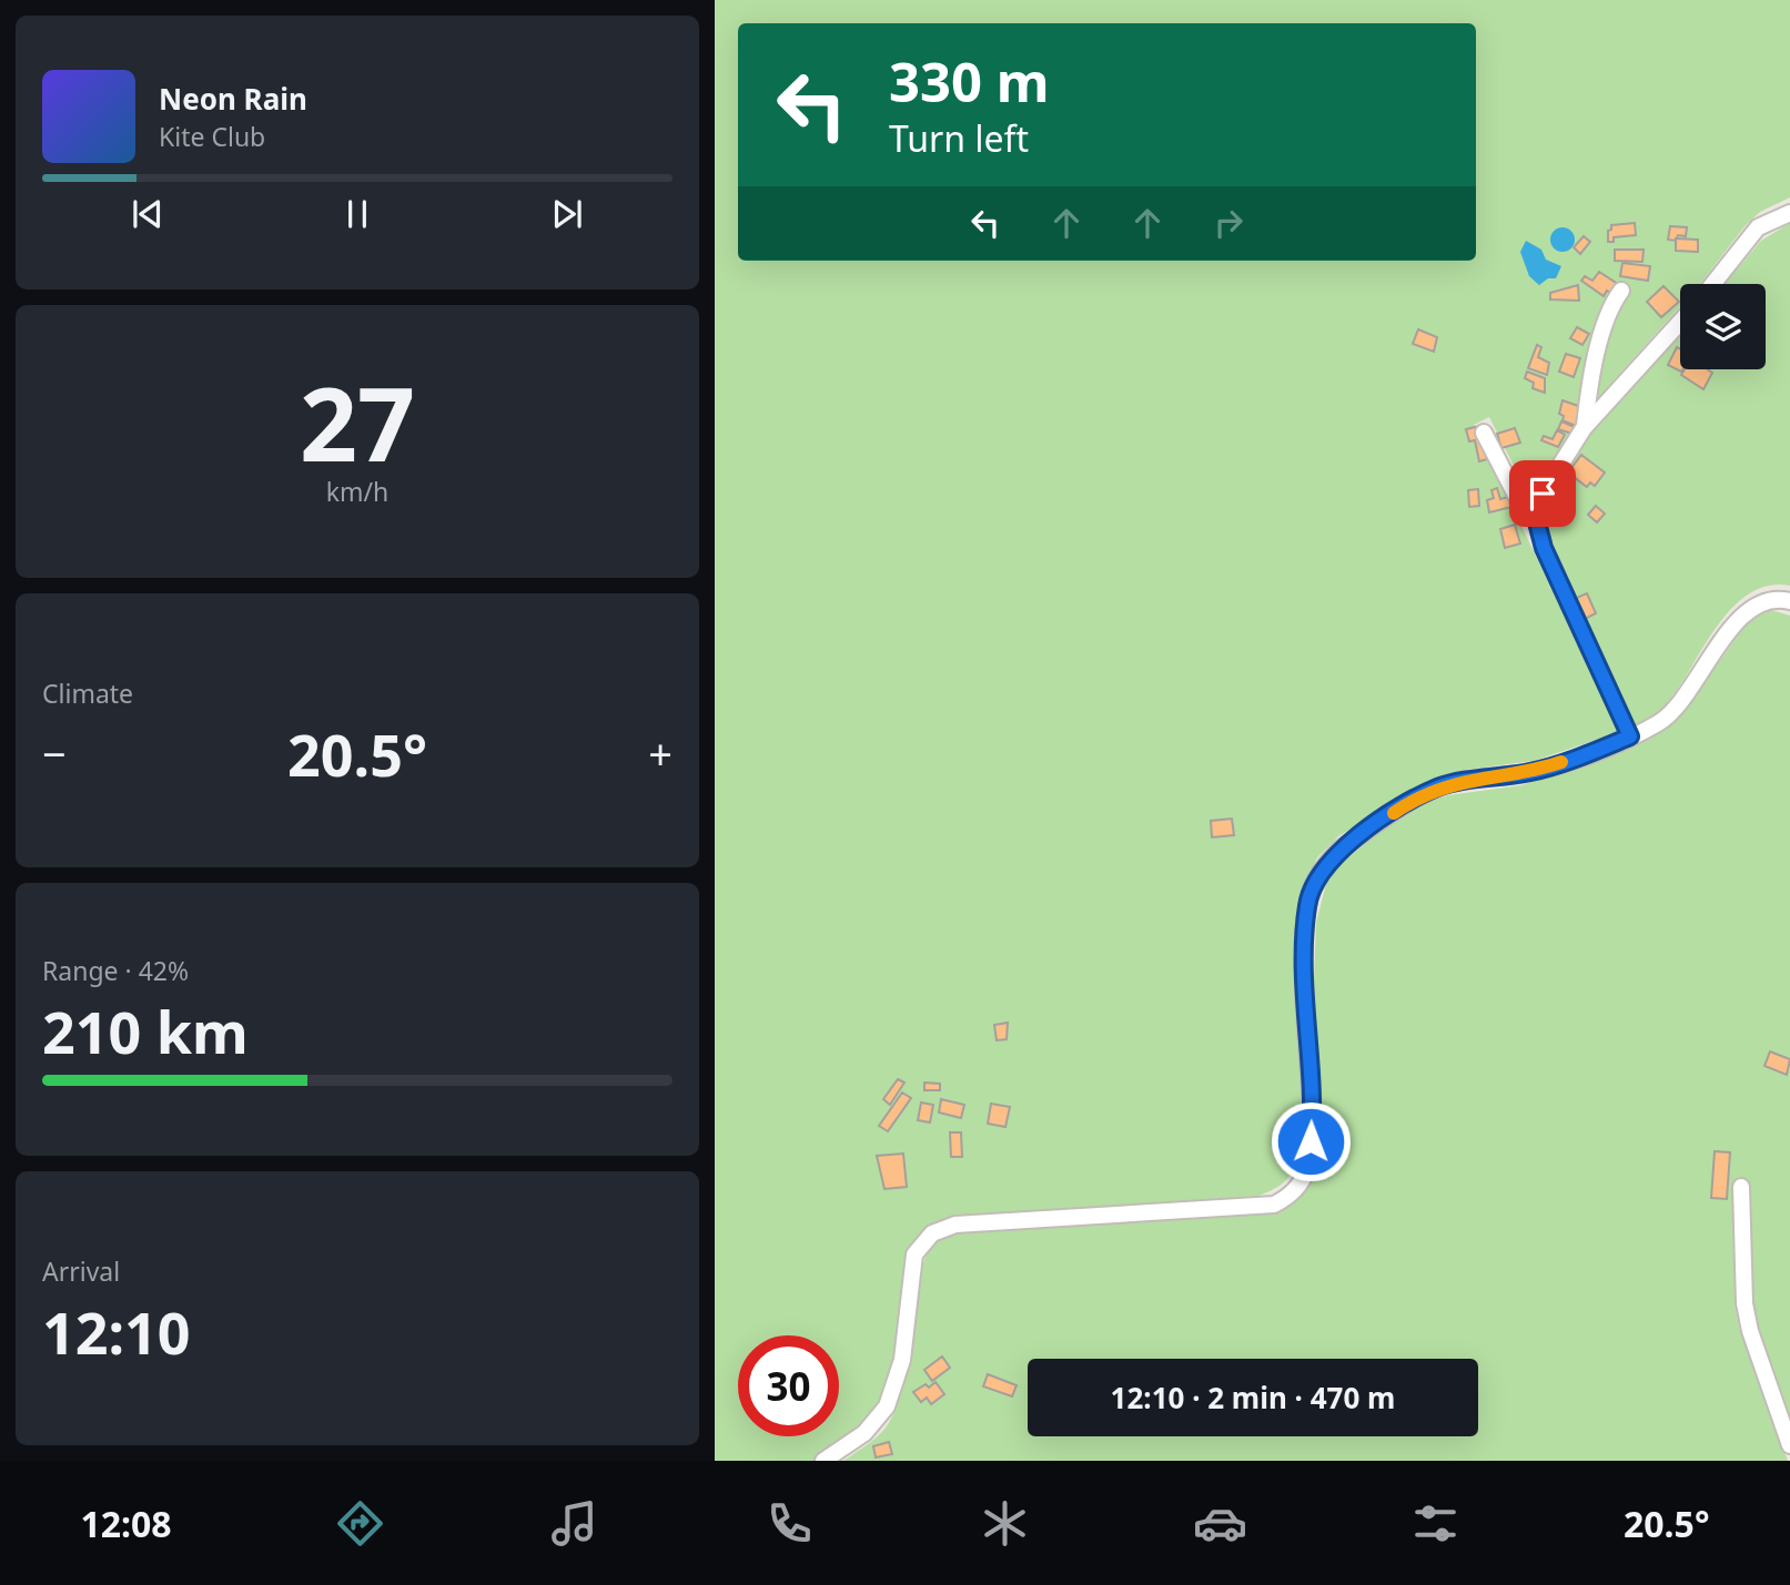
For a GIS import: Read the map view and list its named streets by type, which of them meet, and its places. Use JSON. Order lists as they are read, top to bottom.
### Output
{
  "page": {
    "turn": ["330 m", "Turn left"],
    "song": ["Neon Rain", "Kite Club"],
    "tile": [
      ["27", "km/h"],
      "Climate",
      ["Range · 42%", "210 km"],
      ["Arrival", "12:10"]
    ],
    "heat": ["−", "20.5°", "+"],
    "limit": "30",
    "trip": "12:10 · 2 min · 470 m",
    "tabs": ["12:08", "20.5°"]
  }
}
